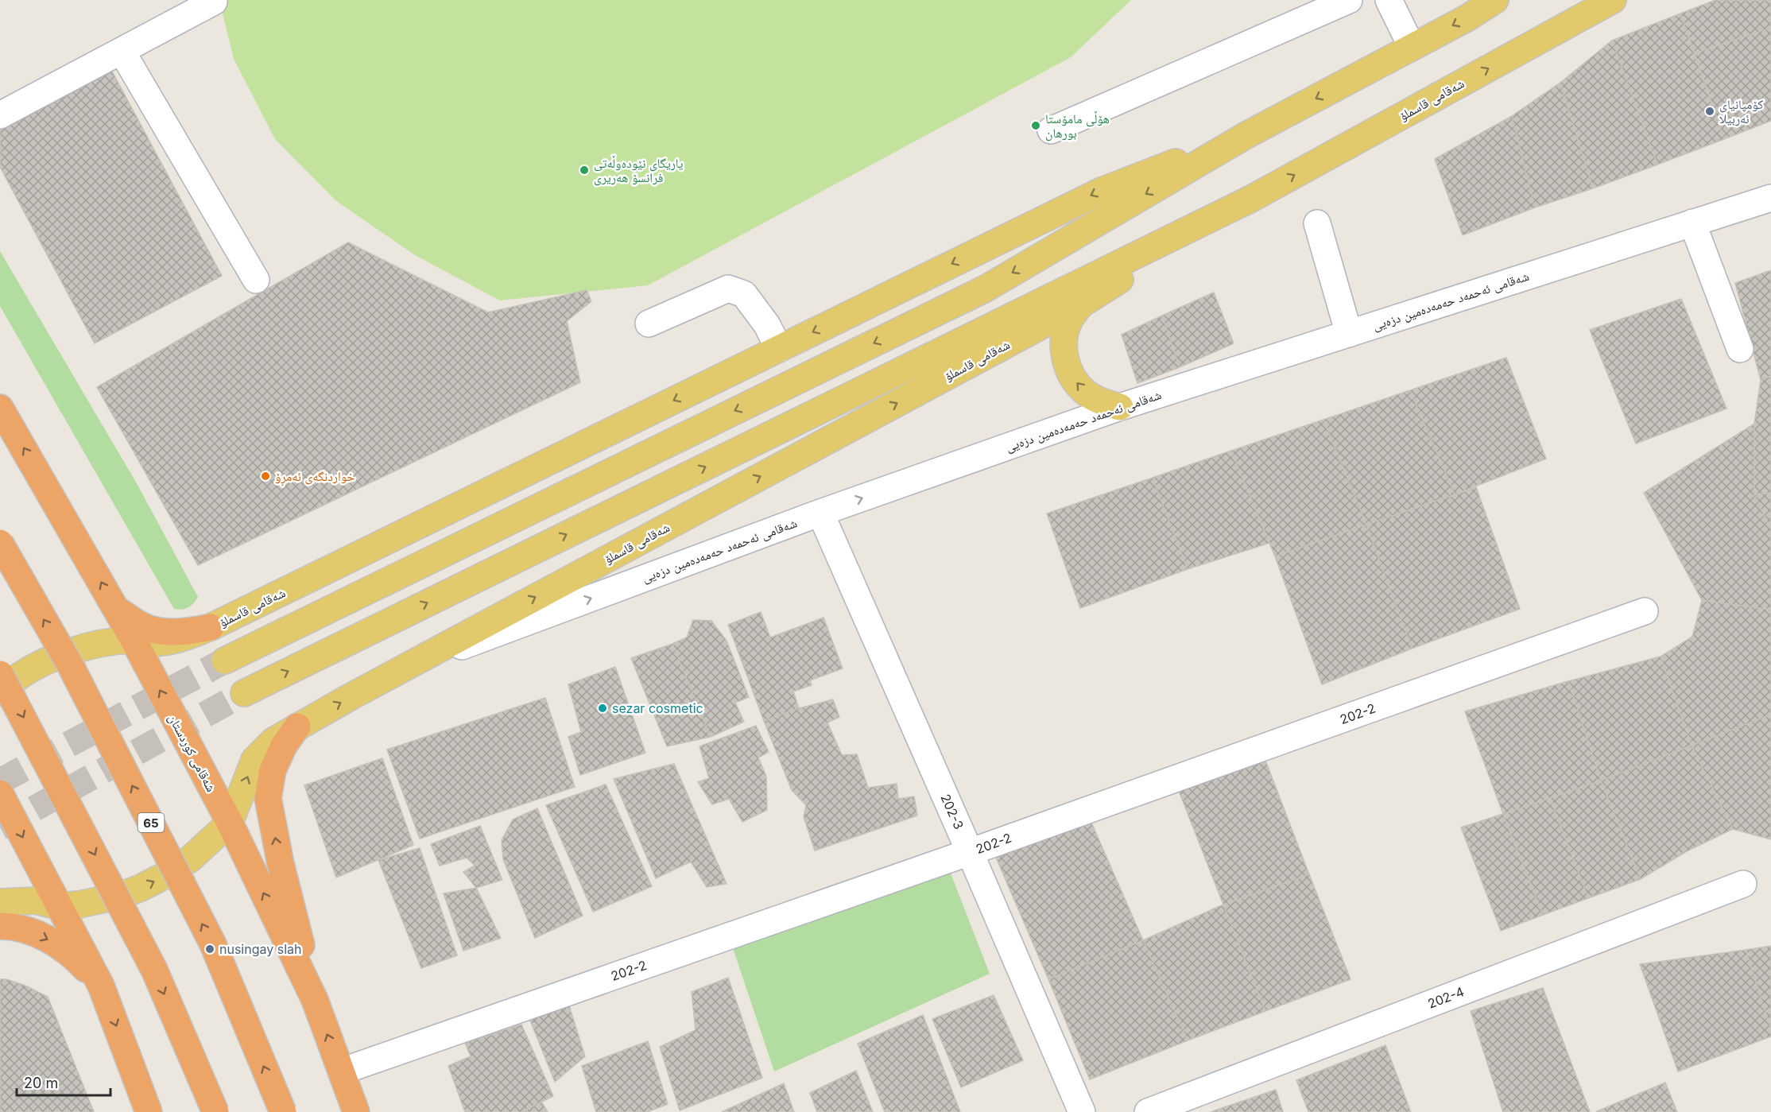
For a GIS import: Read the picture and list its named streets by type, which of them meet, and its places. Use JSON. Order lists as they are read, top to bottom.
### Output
{
  "streets": {
    "highway": ["شەقامی کوردستان", "65"],
    "main road": ["شەقامی قاسملۆ"],
    "street": [
      "شەقامی ئەحمەد حەمەدەمین دزەیی",
      "202-2",
      "202-3",
      "202-4"
    ]
  },
  "crossings": [
    ["شەقامی قاسملۆ", "شەقامی ئەحمەد حەمەدەمین دزەیی"],
    ["شەقامی قاسملۆ", "شەقامی کوردستان"],
    ["شەقامی ئەحمەد حەمەدەمین دزەیی", "202-3"],
    ["202-2", "شەقامی کوردستان"],
    ["202-2", "202-3"]
  ],
  "one_way": ["شەقامی ئەحمەد حەمەدەمین دزەیی"],
  "places": [
    "کۆمپانیای ئەربیلا",
    "هۆڵی مامۆستا بورهان",
    "یاریگای نێودەوڵەتی فرانسۆ هەریری",
    "خواردنگەی ئەمڕۆ",
    "sezar cosmetic",
    "nusingay slah"
  ],
  "scale_bar": "20 m"
}
